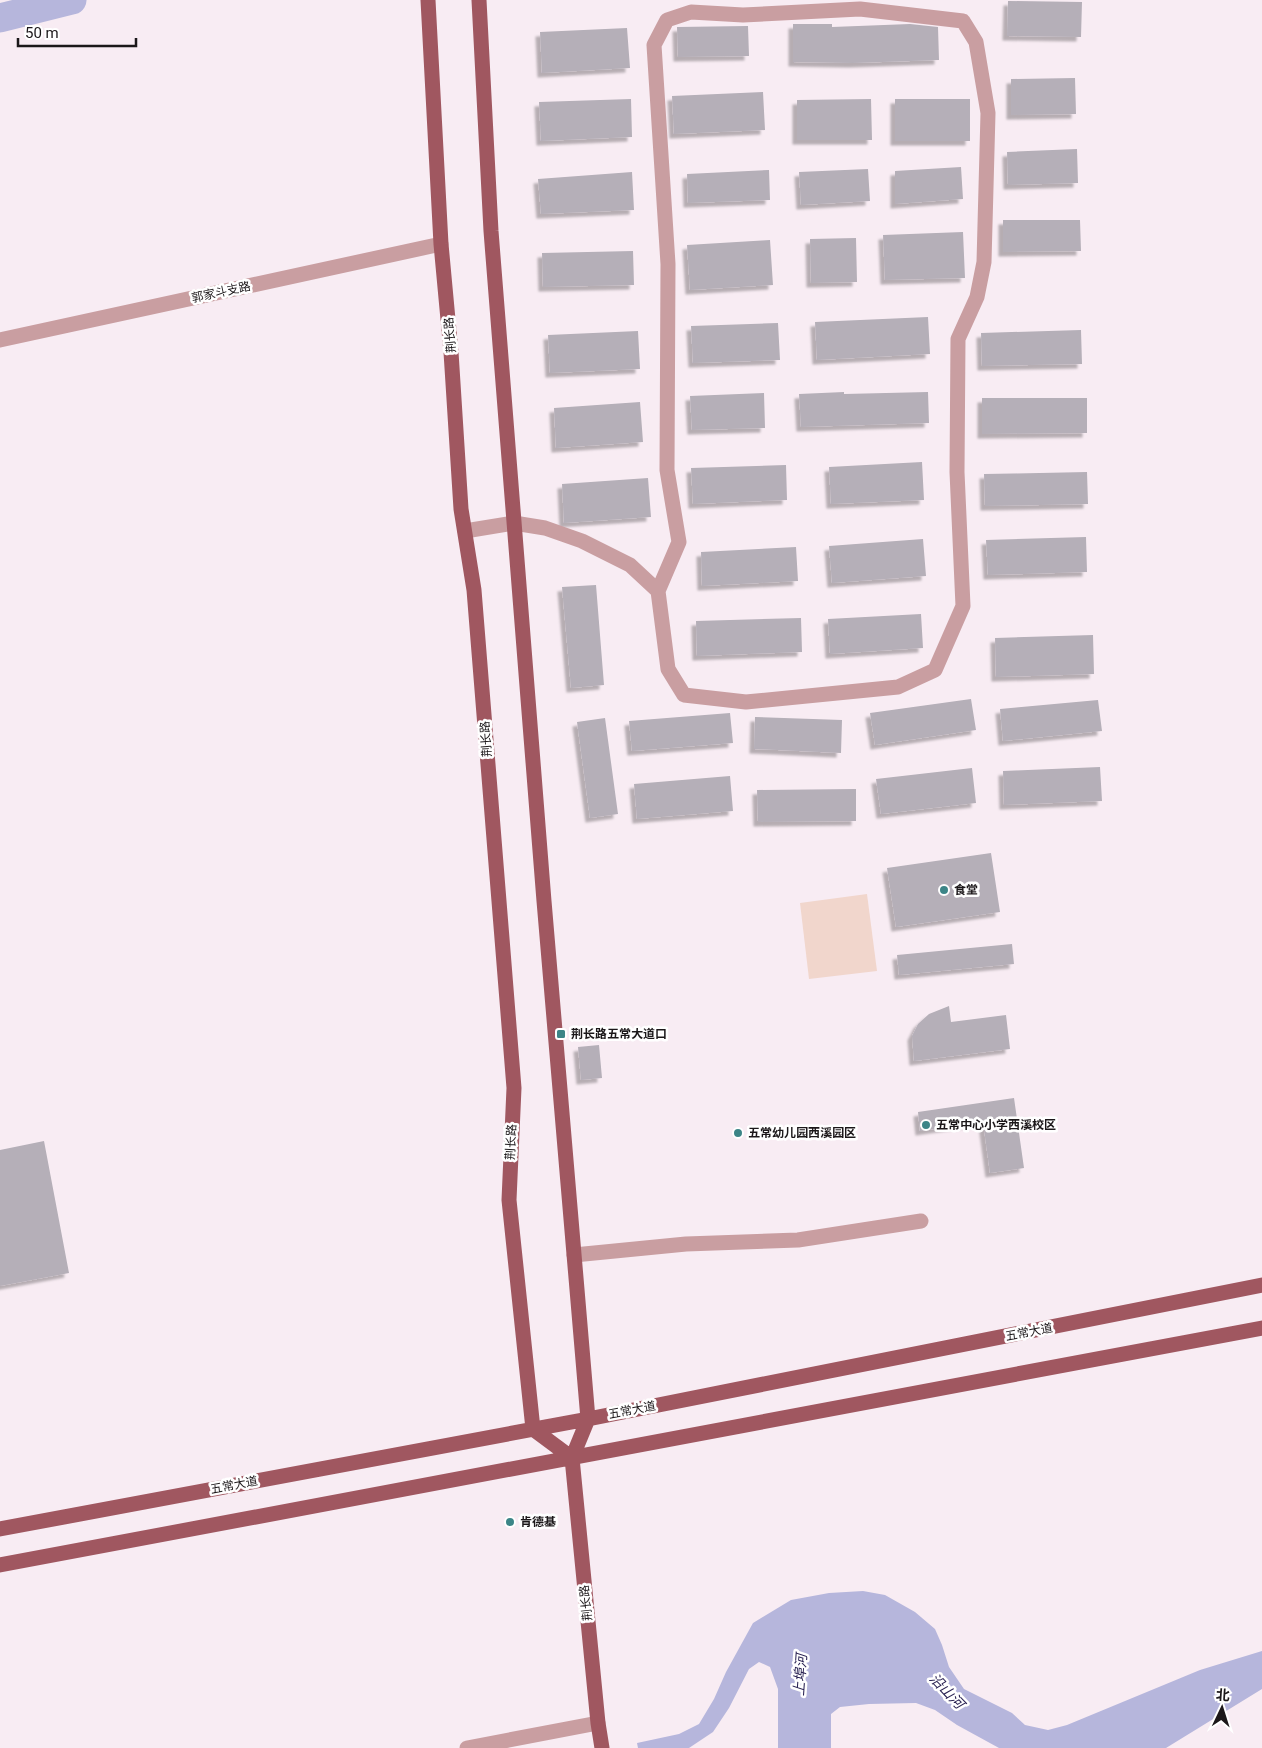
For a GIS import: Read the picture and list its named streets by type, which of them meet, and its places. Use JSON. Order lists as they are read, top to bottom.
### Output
{
  "streets": {
    "main road": ["荆长路", "五常大道"],
    "street": ["郭家斗支路"]
  },
  "crossings": [
    ["郭家斗支路", "荆长路"],
    ["荆长路", "五常大道"]
  ],
  "water": ["上埠河", "沿山河"],
  "places": {
    "other": [
      "食堂",
      "五常中心小学西溪校区",
      "五常幼儿园西溪园区",
      "肯德基"
    ],
    "transit": ["荆长路五常大道口"]
  },
  "scale_bar": "50 m",
  "north": "top"
}
